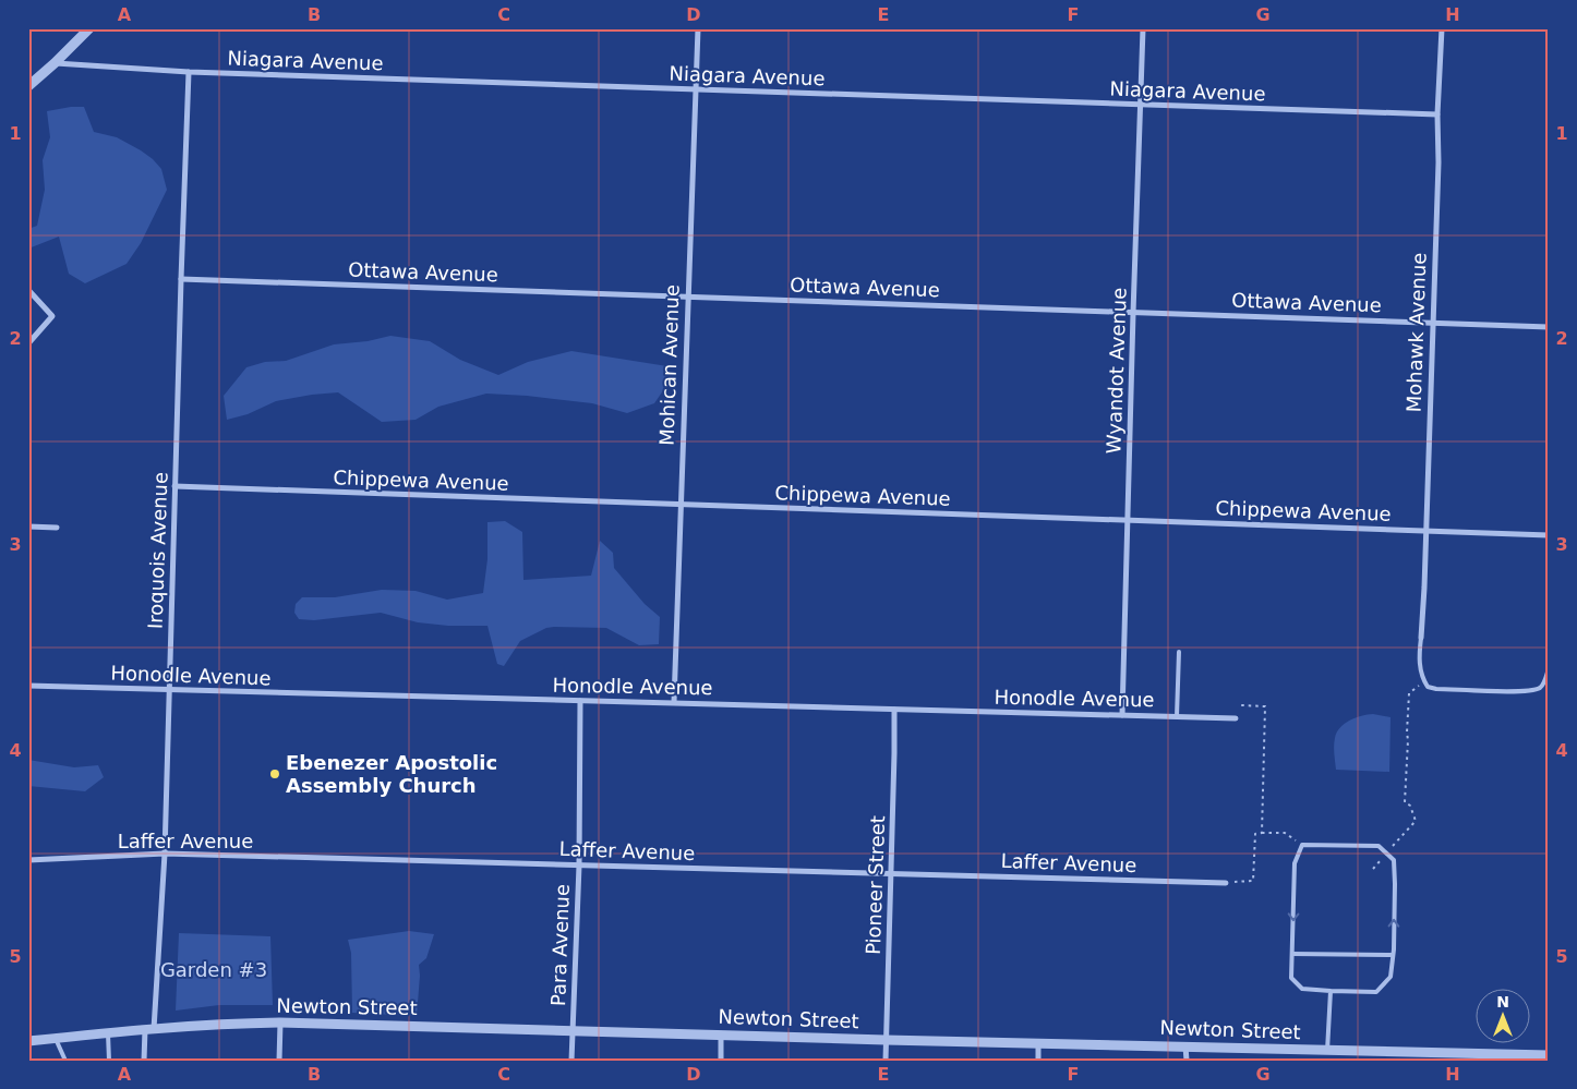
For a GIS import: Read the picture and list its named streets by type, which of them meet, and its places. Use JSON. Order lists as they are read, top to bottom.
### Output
{
  "streets": {
    "street": [
      "Niagara Avenue",
      "Ottawa Avenue",
      "Mohawk Avenue",
      "Mohican Avenue",
      "Wyandot Avenue",
      "Chippewa Avenue",
      "Iroquois Avenue",
      "Honodle Avenue",
      "Laffer Avenue",
      "Pioneer Street",
      "Para Avenue",
      "Newton Street"
    ]
  },
  "crossings": [
    ["Niagara Avenue", "Mohawk Avenue"],
    ["Niagara Avenue", "Mohican Avenue"],
    ["Niagara Avenue", "Wyandot Avenue"],
    ["Niagara Avenue", "Iroquois Avenue"],
    ["Ottawa Avenue", "Mohawk Avenue"],
    ["Ottawa Avenue", "Mohican Avenue"],
    ["Ottawa Avenue", "Wyandot Avenue"],
    ["Ottawa Avenue", "Iroquois Avenue"],
    ["Mohawk Avenue", "Chippewa Avenue"],
    ["Mohican Avenue", "Chippewa Avenue"],
    ["Mohican Avenue", "Honodle Avenue"],
    ["Wyandot Avenue", "Chippewa Avenue"],
    ["Wyandot Avenue", "Honodle Avenue"],
    ["Chippewa Avenue", "Iroquois Avenue"],
    ["Iroquois Avenue", "Honodle Avenue"],
    ["Iroquois Avenue", "Laffer Avenue"],
    ["Iroquois Avenue", "Newton Street"],
    ["Honodle Avenue", "Pioneer Street"],
    ["Honodle Avenue", "Para Avenue"],
    ["Laffer Avenue", "Pioneer Street"],
    ["Laffer Avenue", "Para Avenue"],
    ["Pioneer Street", "Newton Street"],
    ["Para Avenue", "Newton Street"]
  ],
  "parks": ["Garden #3"],
  "places": ["Ebenezer Apostolic Assembly Church"],
  "north": "top",
  "grid": {
    "columns": [
      "A",
      "B",
      "C",
      "D",
      "E",
      "F",
      "G",
      "H"
    ],
    "rows": [
      "1",
      "2",
      "3",
      "4",
      "5"
    ]
  }
}
